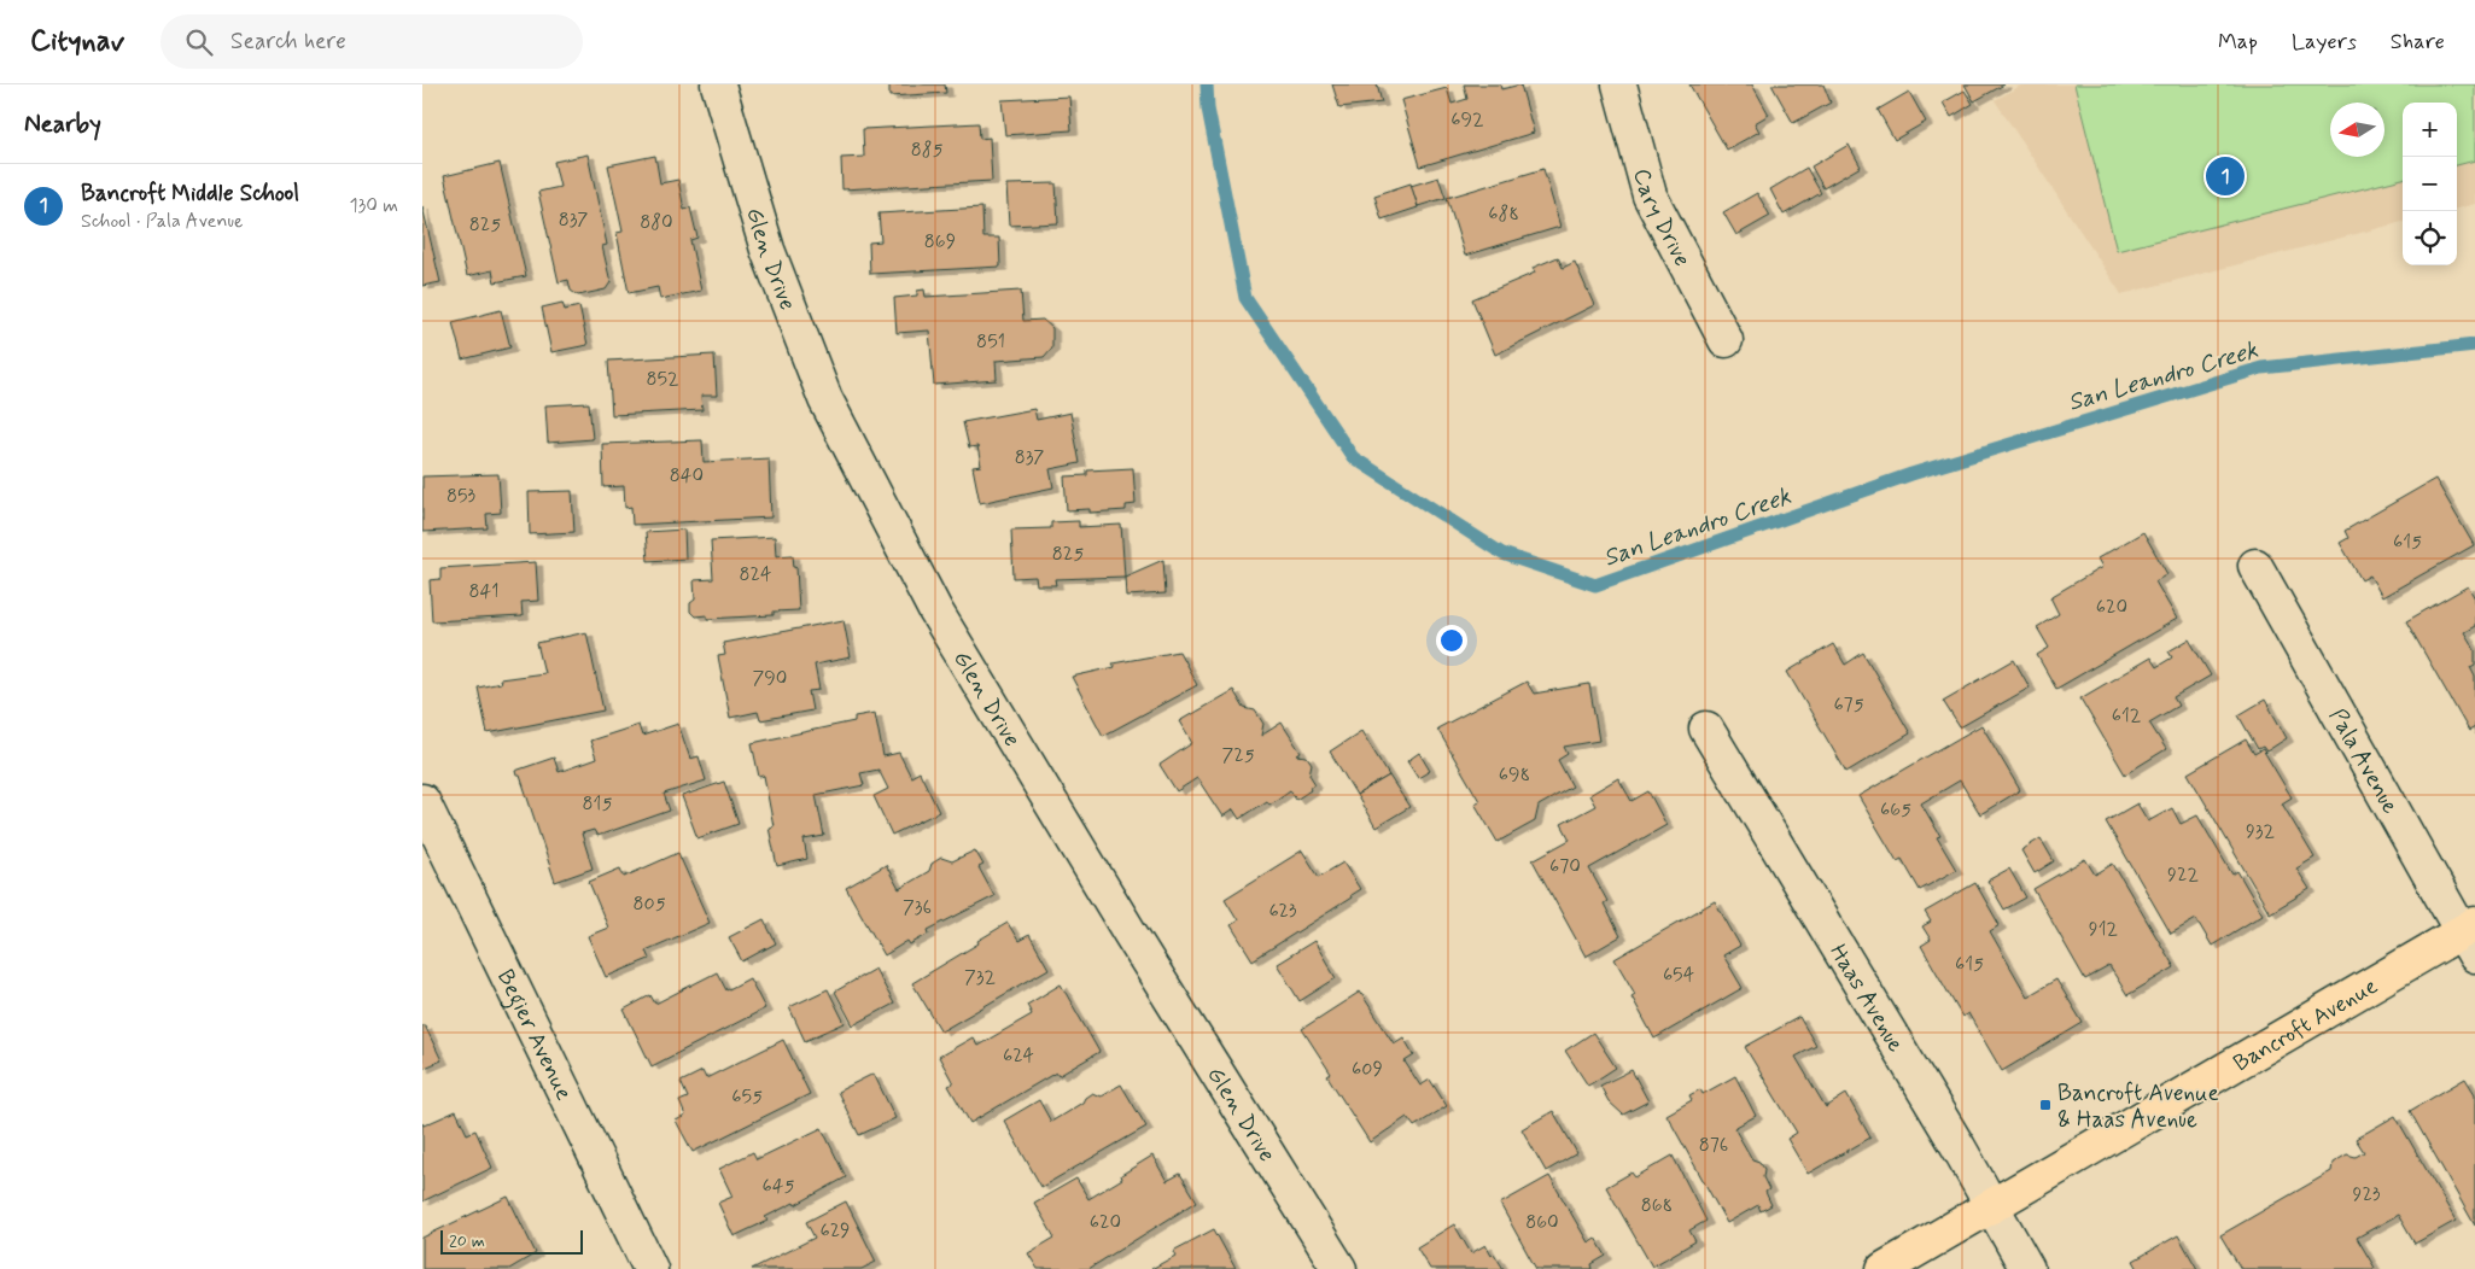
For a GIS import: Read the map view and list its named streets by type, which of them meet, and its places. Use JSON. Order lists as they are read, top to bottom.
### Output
{
  "streets": {
    "main road": ["Bancroft Avenue"],
    "street": [
      "Cary Drive",
      "Glen Drive",
      "Pala Avenue",
      "Haas Avenue",
      "Begier Avenue"
    ]
  },
  "crossings": [
    ["Pala Avenue", "Bancroft Avenue"],
    ["Haas Avenue", "Bancroft Avenue"]
  ],
  "water": ["San Leandro Creek"],
  "places": {
    "transit": ["Bancroft Avenue & Haas Avenue"]
  },
  "house_numbers": [
    "692",
    "885",
    "688",
    "837",
    "880",
    "825",
    "869",
    "851",
    "852",
    "837",
    "840",
    "853",
    "615",
    "825",
    "824",
    "841",
    "620",
    "790",
    "675",
    "612",
    "725",
    "698",
    "815",
    "665",
    "932",
    "670",
    "922",
    "805",
    "736",
    "623",
    "912",
    "615",
    "654",
    "732",
    "624",
    "609",
    "655",
    "876",
    "645",
    "923",
    "868",
    "620",
    "860",
    "629"
  ],
  "scale_bar": "20 m",
  "north": "left",
  "page": {
    "header": "Citynav",
    "search": "Search here",
    "nav": ["Map", "Layers", "Share"],
    "heading": "Nearby",
    "map_buttons": ["+", "−"],
    "pins": "1",
    "list": [
      {
        "mark": "1",
        "name": "Bancroft Middle School",
        "note": "School · Pala Avenue",
        "value": "130 m"
      }
    ],
    "scale": "20 m"
  }
}
